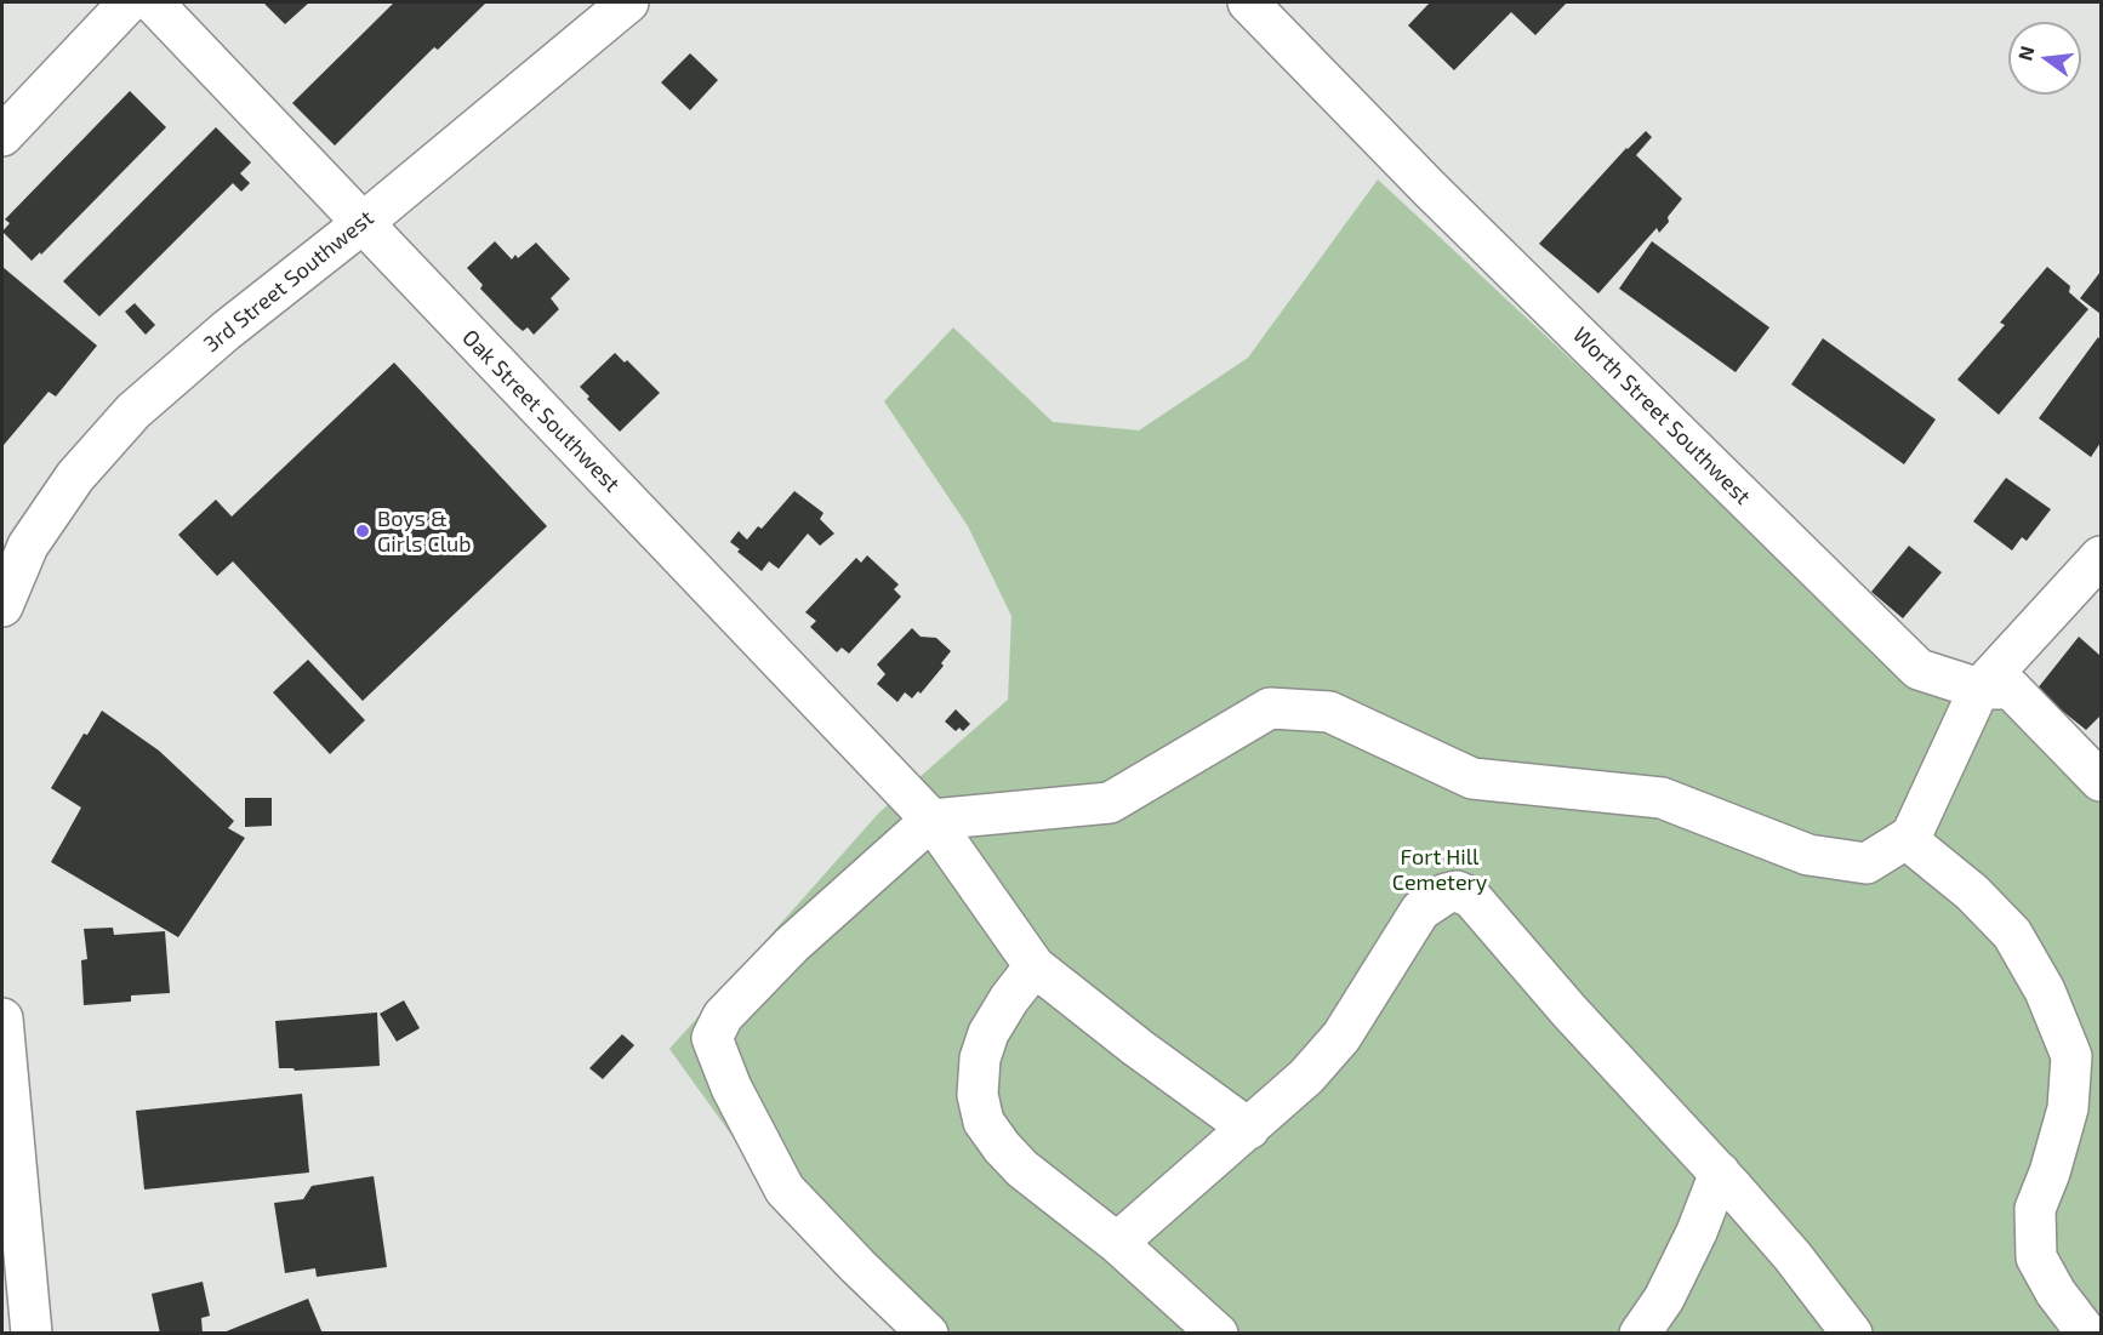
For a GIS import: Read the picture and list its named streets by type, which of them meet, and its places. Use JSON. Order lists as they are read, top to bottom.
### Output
{
  "streets": {
    "street": ["3rd Street Southwest", "Oak Street Southwest", "Worth Street Southwest"]
  },
  "crossings": [
    ["3rd Street Southwest", "Oak Street Southwest"]
  ],
  "parks": ["Fort Hill Cemetery"],
  "places": ["Boys & Girls Club"],
  "north": "left"
}
